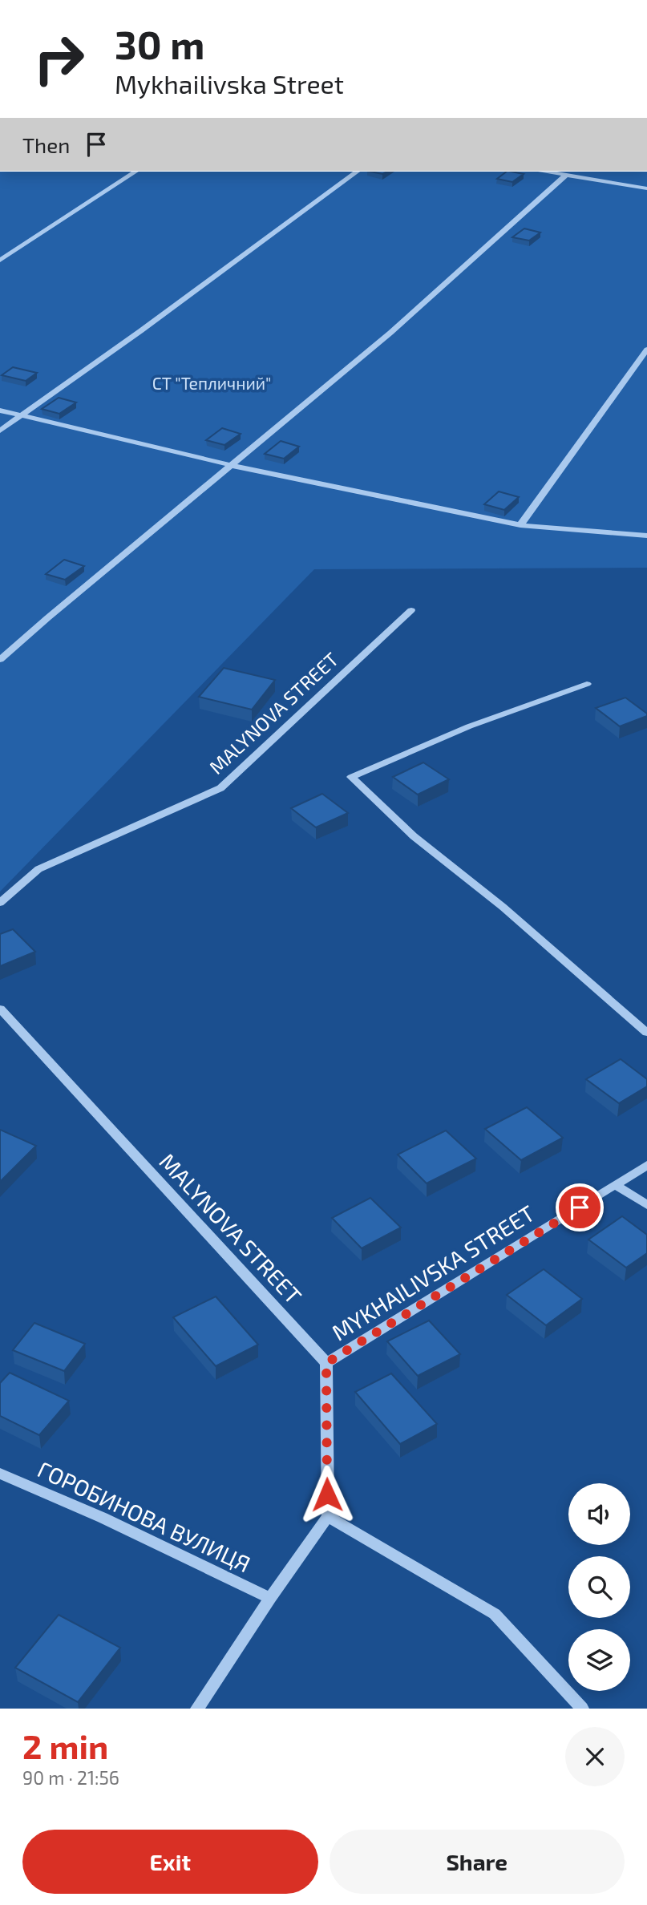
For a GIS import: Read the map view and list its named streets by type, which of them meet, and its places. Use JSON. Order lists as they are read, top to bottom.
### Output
{
  "streets": {
    "street": ["MALYNOVA STREET", "MYKHAILIVSKA STREET", "ГОРОБИНОВА ВУЛИЦЯ"]
  },
  "crossings": [
    ["MALYNOVA STREET", "MYKHAILIVSKA STREET"]
  ],
  "parks": ["СТ \"Тепличний\""],
  "page": {
    "turn": ["30 m", "Mykhailivska Street"],
    "then": "Then",
    "heading": ["2 min", "90 m · 21:56"],
    "buttons": ["Exit", "Share"]
  }
}
